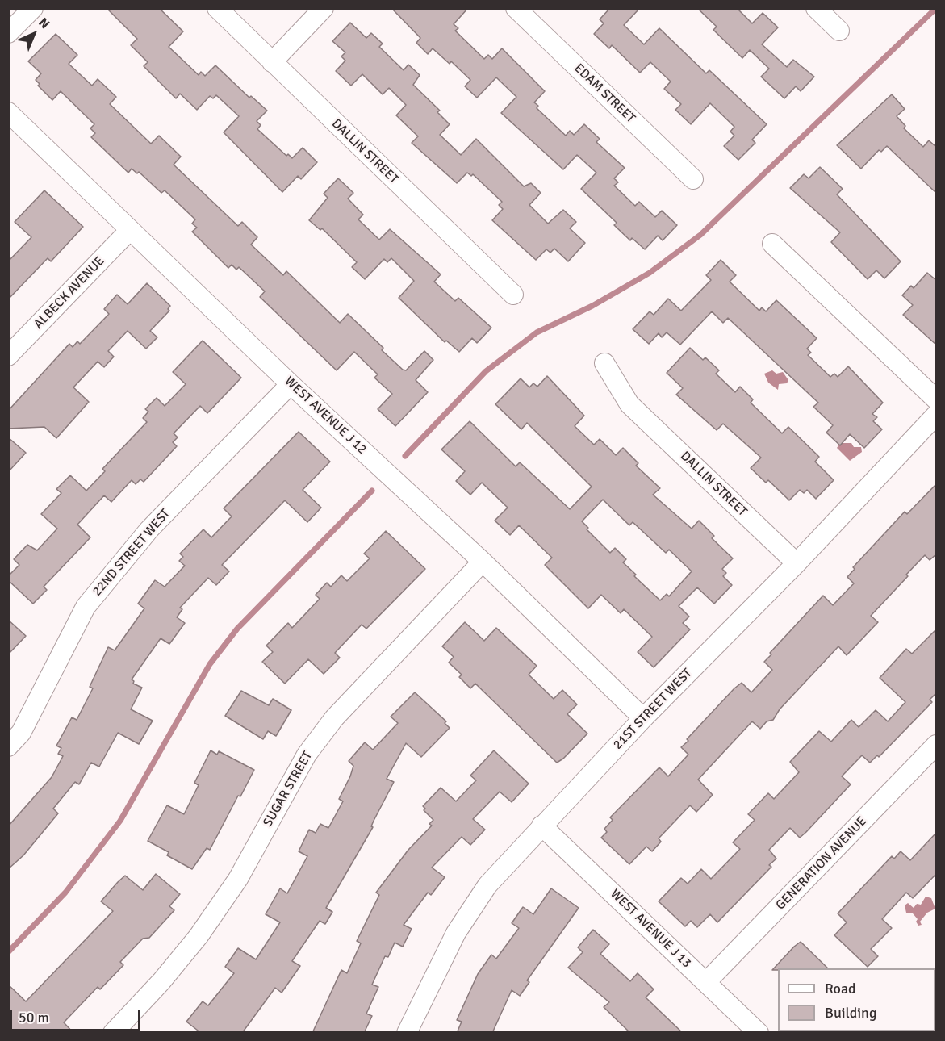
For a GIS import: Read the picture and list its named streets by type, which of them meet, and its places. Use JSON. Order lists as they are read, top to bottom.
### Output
{
  "streets": {
    "street": [
      "EDAM STREET",
      "DALLIN STREET",
      "ALBECK AVENUE",
      "WEST AVENUE J 12",
      "22ND STREET WEST",
      "21ST STREET WEST",
      "SUGAR STREET",
      "GENERATION AVENUE",
      "WEST AVENUE J 13"
    ]
  },
  "crossings": [
    ["DALLIN STREET", "21ST STREET WEST"],
    ["ALBECK AVENUE", "WEST AVENUE J 12"],
    ["WEST AVENUE J 12", "22ND STREET WEST"],
    ["WEST AVENUE J 12", "21ST STREET WEST"],
    ["WEST AVENUE J 12", "SUGAR STREET"],
    ["21ST STREET WEST", "WEST AVENUE J 13"],
    ["GENERATION AVENUE", "WEST AVENUE J 13"]
  ],
  "legend": ["Road", "Building"],
  "scale_bar": "50 m",
  "north": "top right"
}
